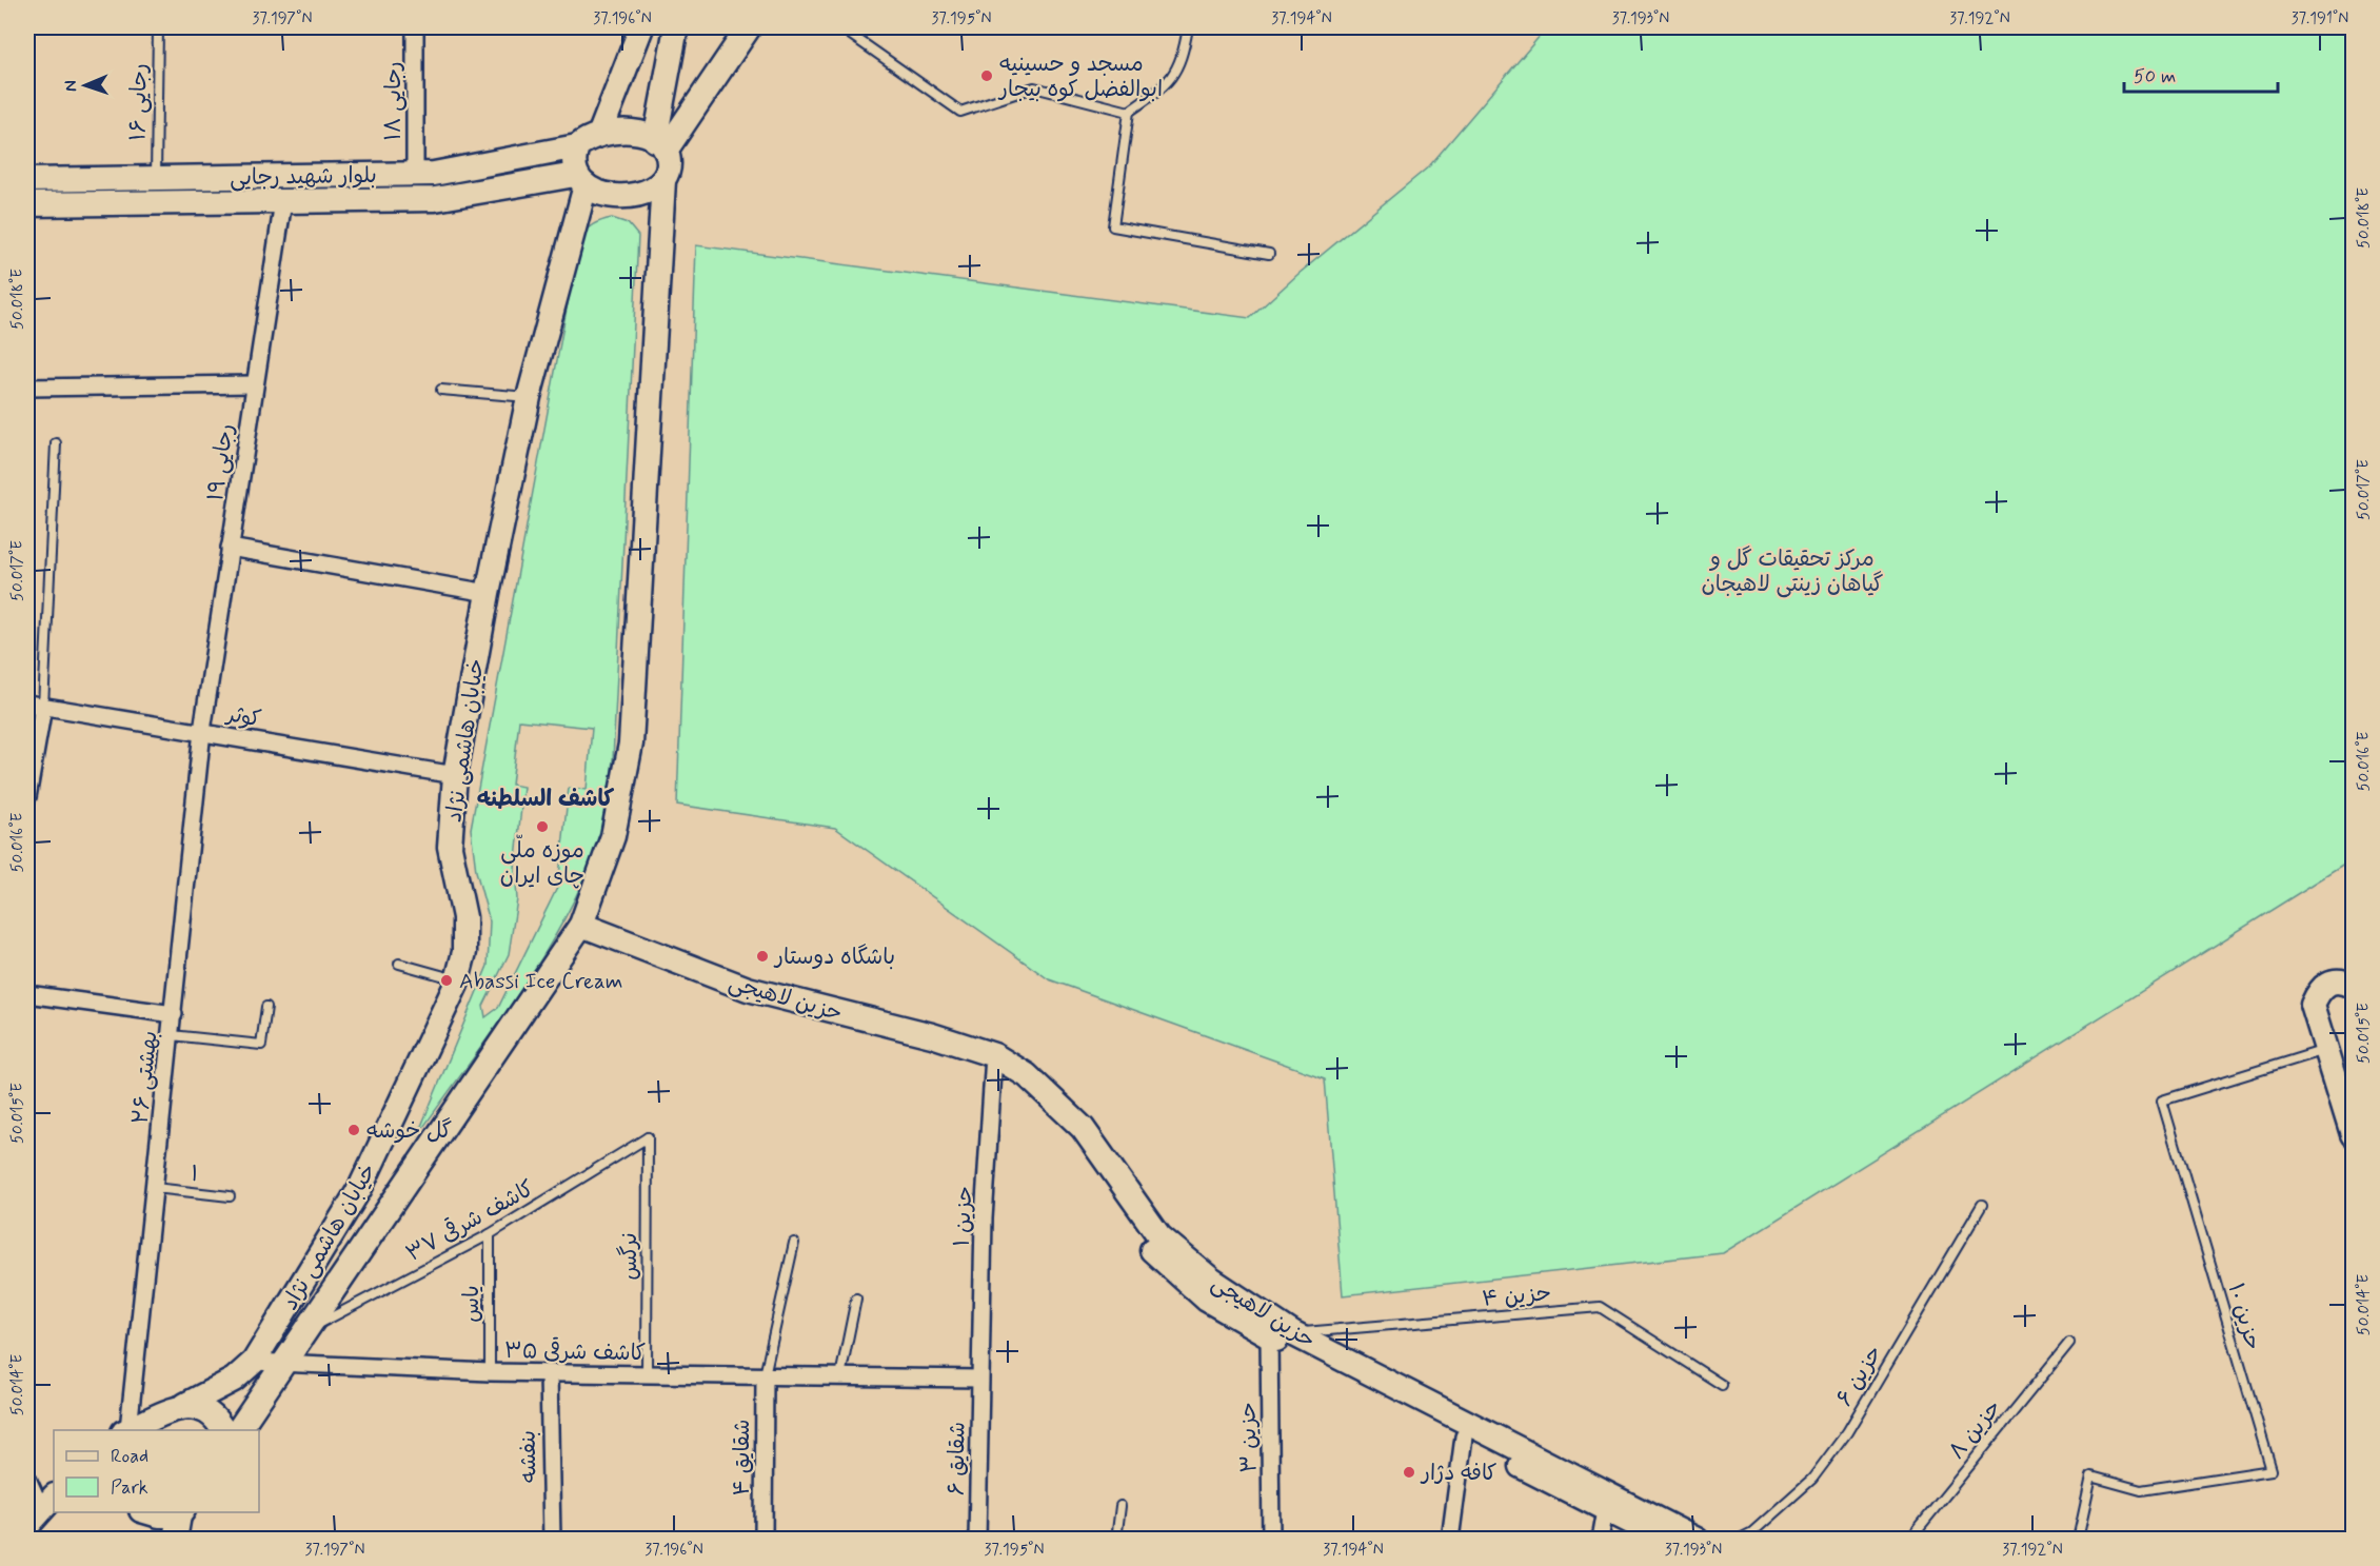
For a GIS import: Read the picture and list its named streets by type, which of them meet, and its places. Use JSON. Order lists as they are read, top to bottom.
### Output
{
  "streets": {
    "main road": ["بلوار شهید رجایی", "خیابان هاشمی نژاد", "حزین لاهیجی"],
    "street": [
      "رجایی ۱۸",
      "رجایی ۱۹",
      "کوثر",
      "بهشتی ۲۶",
      "حزین ۱",
      "کاشف شرقی ۳۵",
      "حزین ۳",
      "بنفشه",
      "شقایق ۴",
      "شقایق ۶"
    ],
    "lane": [
      "رجایی ۱۶",
      "۱",
      "کاشف شرقی ۳۷",
      "نرگس",
      "حزین ۴",
      "یاس",
      "حزین ۱۰",
      "حزین ۶",
      "حزین ۸"
    ]
  },
  "crossings": [
    ["رجایی ۱۸", "بلوار شهید رجایی"],
    ["رجایی ۱۶", "بلوار شهید رجایی"],
    ["بلوار شهید رجایی", "رجایی ۱۹"],
    ["بلوار شهید رجایی", "خیابان هاشمی نژاد"],
    ["رجایی ۱۹", "کوثر"],
    ["رجایی ۱۹", "بهشتی ۲۶"],
    ["کوثر", "خیابان هاشمی نژاد"],
    ["کوثر", "بهشتی ۲۶"],
    ["خیابان هاشمی نژاد", "بهشتی ۲۶"],
    ["خیابان هاشمی نژاد", "کاشف شرقی ۳۵"],
    ["حزین لاهیجی", "حزین ۱"],
    ["حزین لاهیجی", "حزین ۴"],
    ["حزین لاهیجی", "حزین ۳"],
    ["بهشتی ۲۶", "۱"],
    ["حزین ۱", "کاشف شرقی ۳۵"],
    ["حزین ۱", "شقایق ۶"],
    ["کاشف شرقی ۳۷", "نرگس"],
    ["کاشف شرقی ۳۷", "یاس"],
    ["نرگس", "کاشف شرقی ۳۵"],
    ["یاس", "کاشف شرقی ۳۵"],
    ["کاشف شرقی ۳۵", "بنفشه"],
    ["کاشف شرقی ۳۵", "شقایق ۴"],
    ["کاشف شرقی ۳۵", "شقایق ۶"]
  ],
  "districts": ["کاشف السلطنه"],
  "parks": ["مرکز تحقیقات گل و گیاهان زینتی لاهیجان"],
  "places": [
    "مسجد و حسینیه ابوالفضل کوه بیجار",
    "موزه ملّی چای ایران",
    "باشگاه دوستار",
    "Abassi Ice Cream",
    "گل خوشه",
    "کافه دژار"
  ],
  "legend": ["Road", "Park"],
  "scale_bar": "50 m",
  "north": "left",
  "coordinates": [
    "37.197°N",
    "37.196°N",
    "37.195°N",
    "37.194°N",
    "37.193°N",
    "37.192°N",
    "37.191°N",
    "50.018°E",
    "50.017°E",
    "50.016°E",
    "50.015°E",
    "50.014°E"
  ]
}
